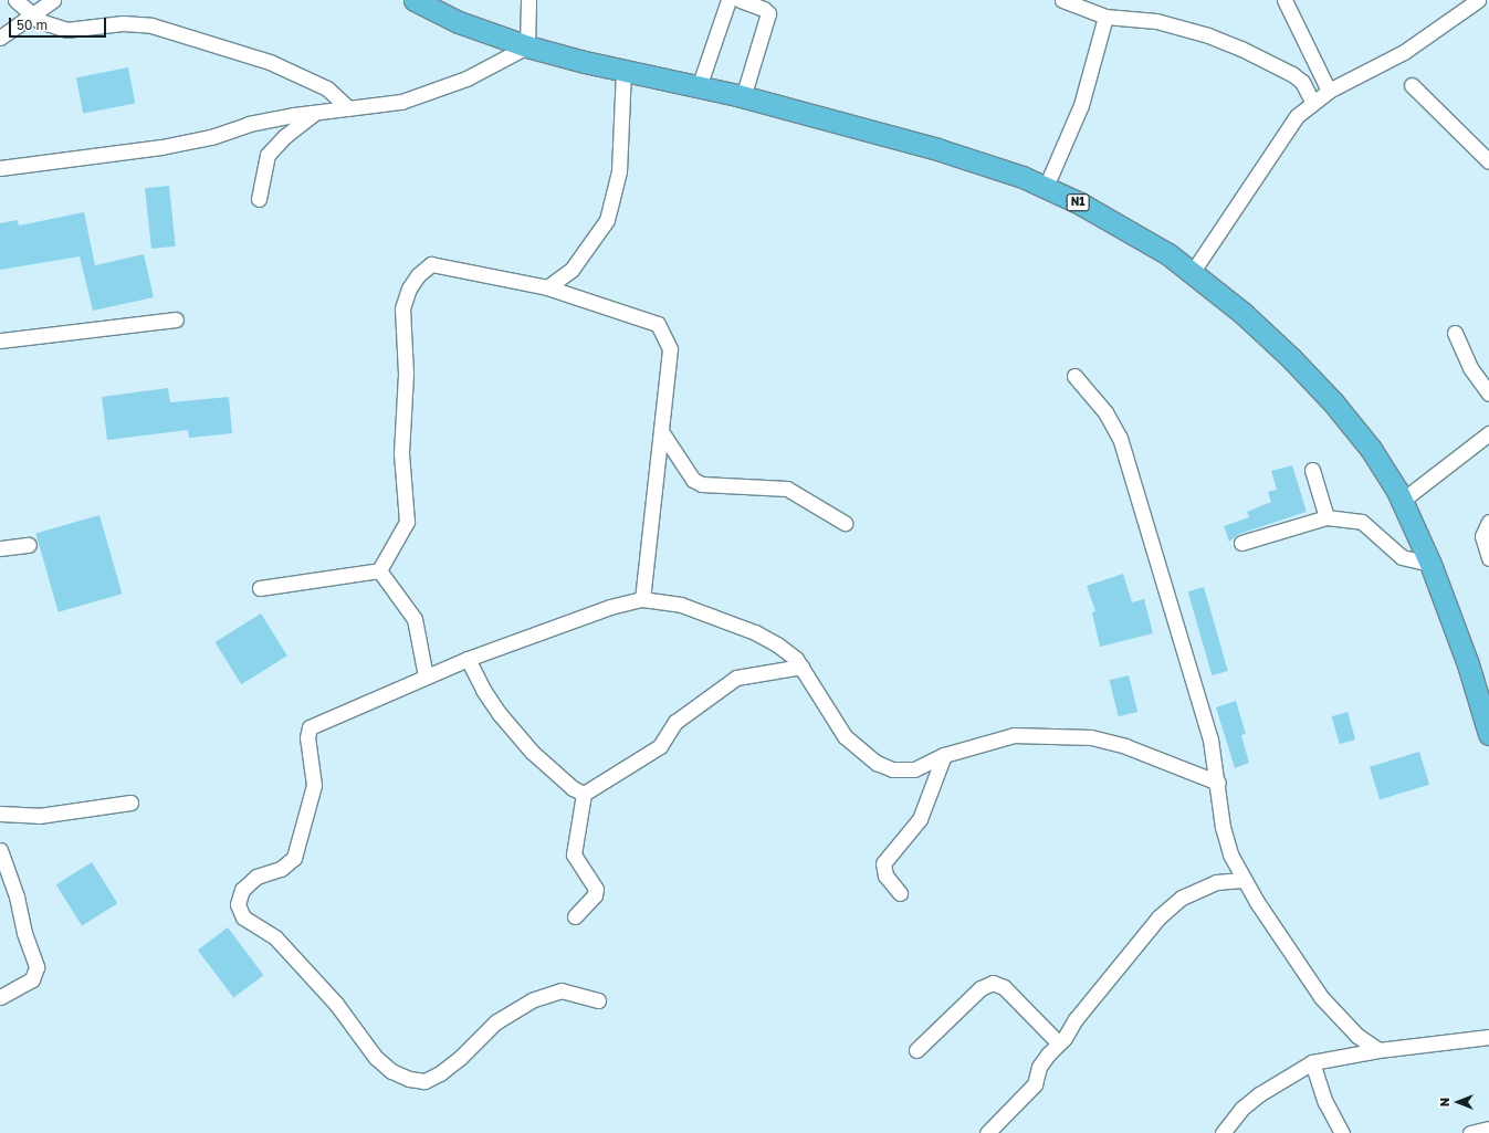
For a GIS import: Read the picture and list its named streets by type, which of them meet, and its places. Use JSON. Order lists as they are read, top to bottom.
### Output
{
  "streets": {
    "highway": ["N1"]
  },
  "scale_bar": "50 m",
  "north": "left"
}
